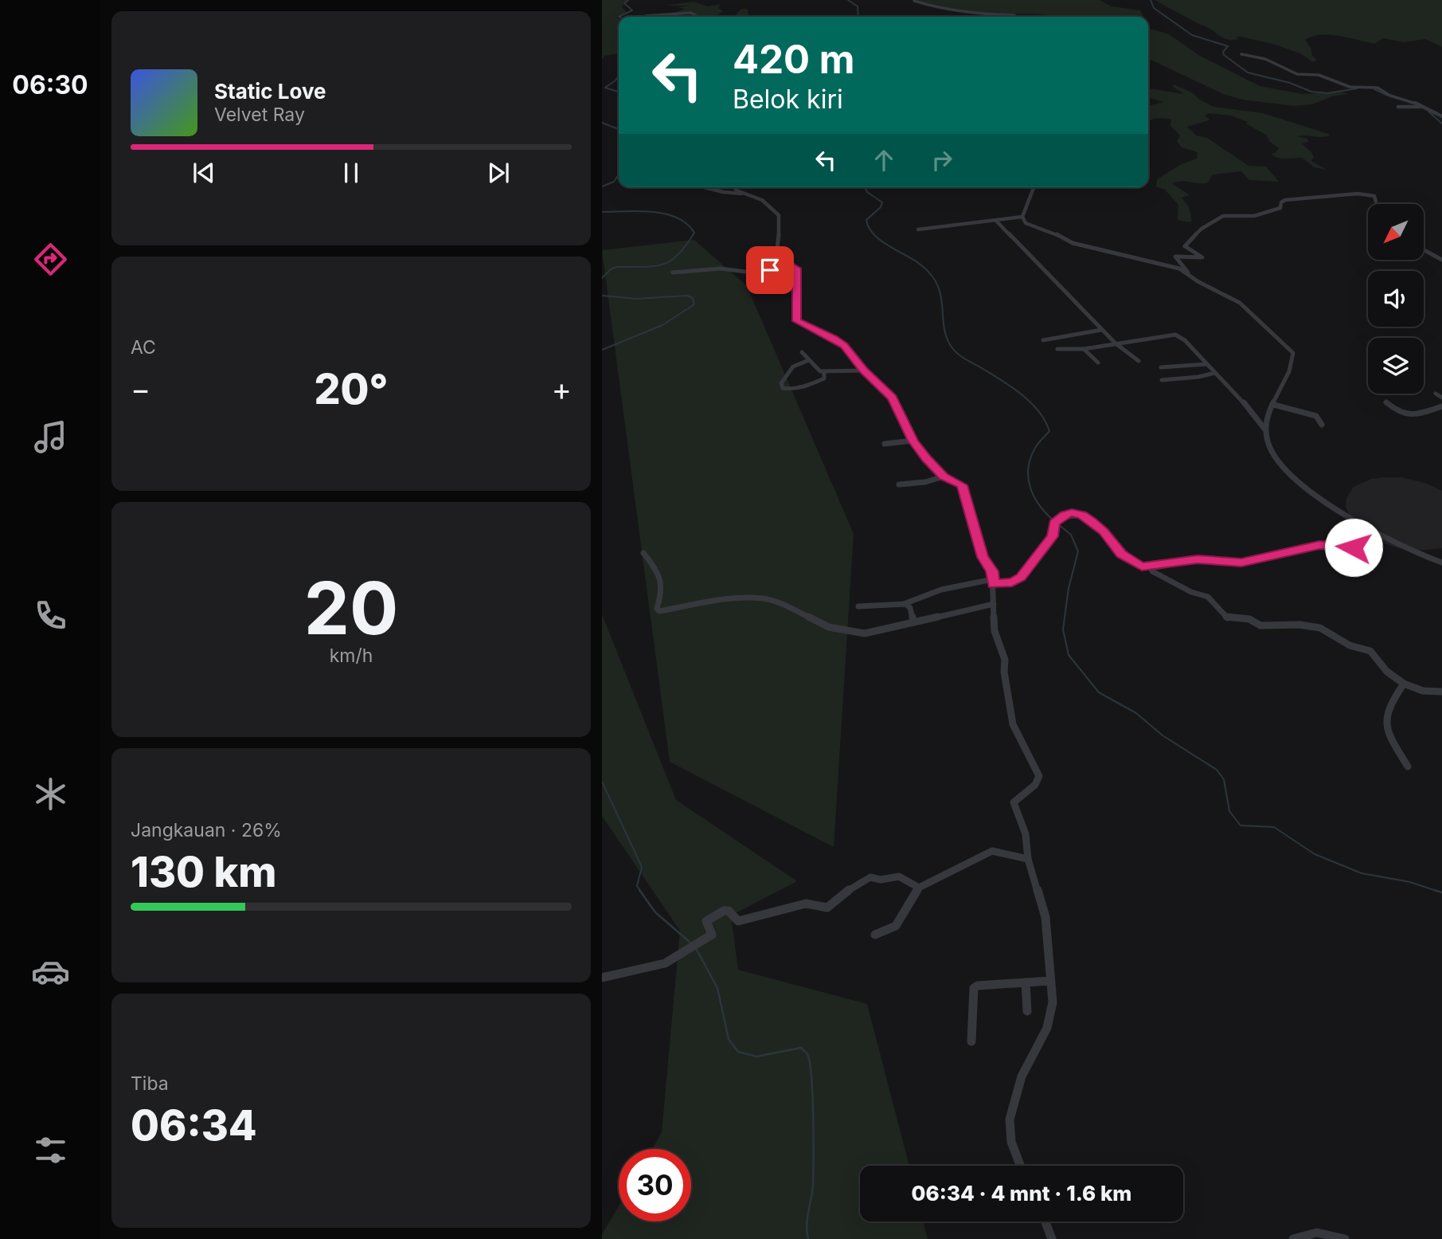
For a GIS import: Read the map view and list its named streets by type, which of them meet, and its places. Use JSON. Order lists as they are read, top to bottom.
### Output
{
  "north": "bottom left",
  "page": {
    "tabs": "06:30",
    "turn": ["420 m", "Belok kiri"],
    "song": ["Static Love", "Velvet Ray"],
    "tile": [
      "AC",
      ["20", "km/h"],
      ["Jangkauan · 26%", "130 km"],
      ["Tiba", "06:34"]
    ],
    "heat": ["−", "20°", "+"],
    "limit": "30",
    "trip": "06:34 · 4 mnt · 1.6 km"
  }
}
